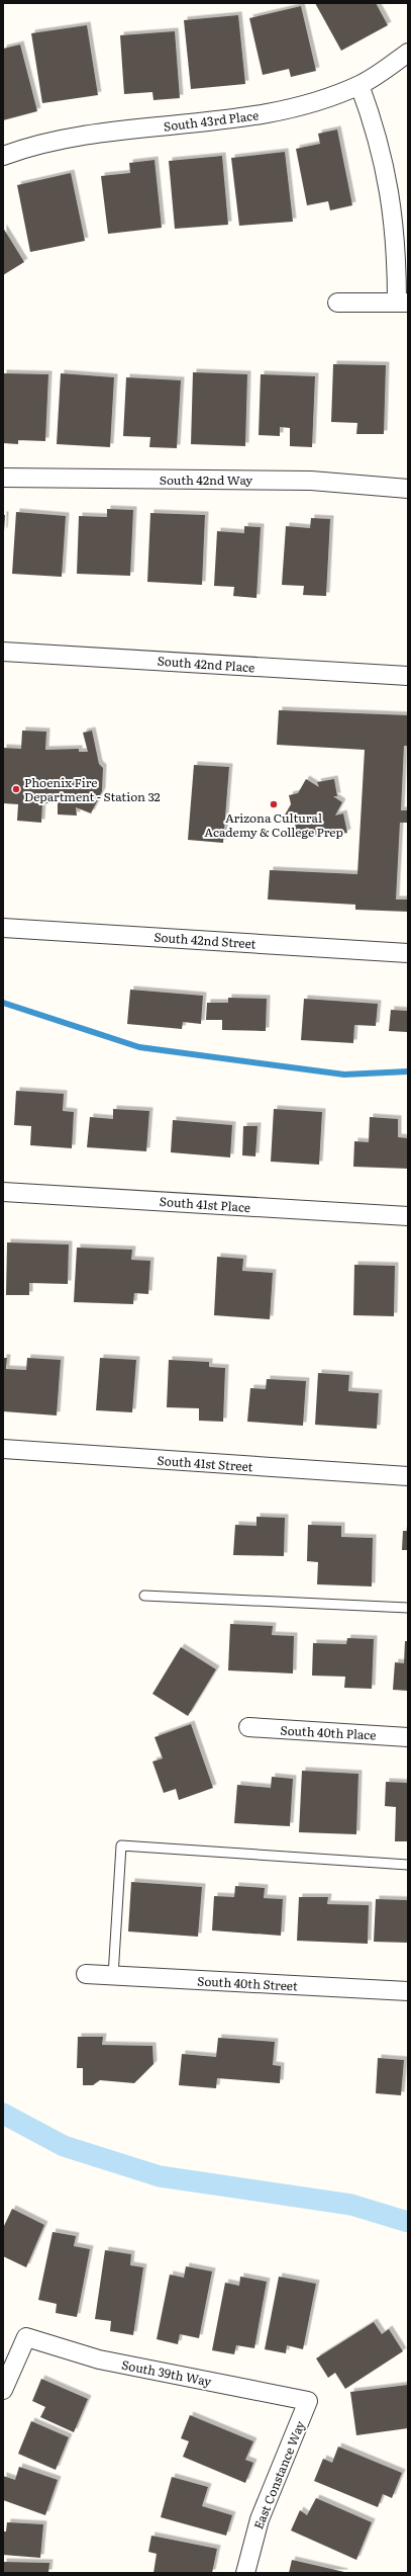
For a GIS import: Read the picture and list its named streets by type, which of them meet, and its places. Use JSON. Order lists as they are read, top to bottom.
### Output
{
  "streets": {
    "street": [
      "South 43rd Place",
      "South 42nd Way",
      "South 42nd Place",
      "South 42nd Street",
      "South 41st Place",
      "South 41st Street",
      "South 40th Place",
      "South 40th Street",
      "South 39th Way",
      "East Constance Way"
    ]
  },
  "crossings": [
    ["South 39th Way", "East Constance Way"]
  ],
  "places": ["Phoenix Fire Department - Station 32", "Arizona Cultural Academy & College Prep"]
}
